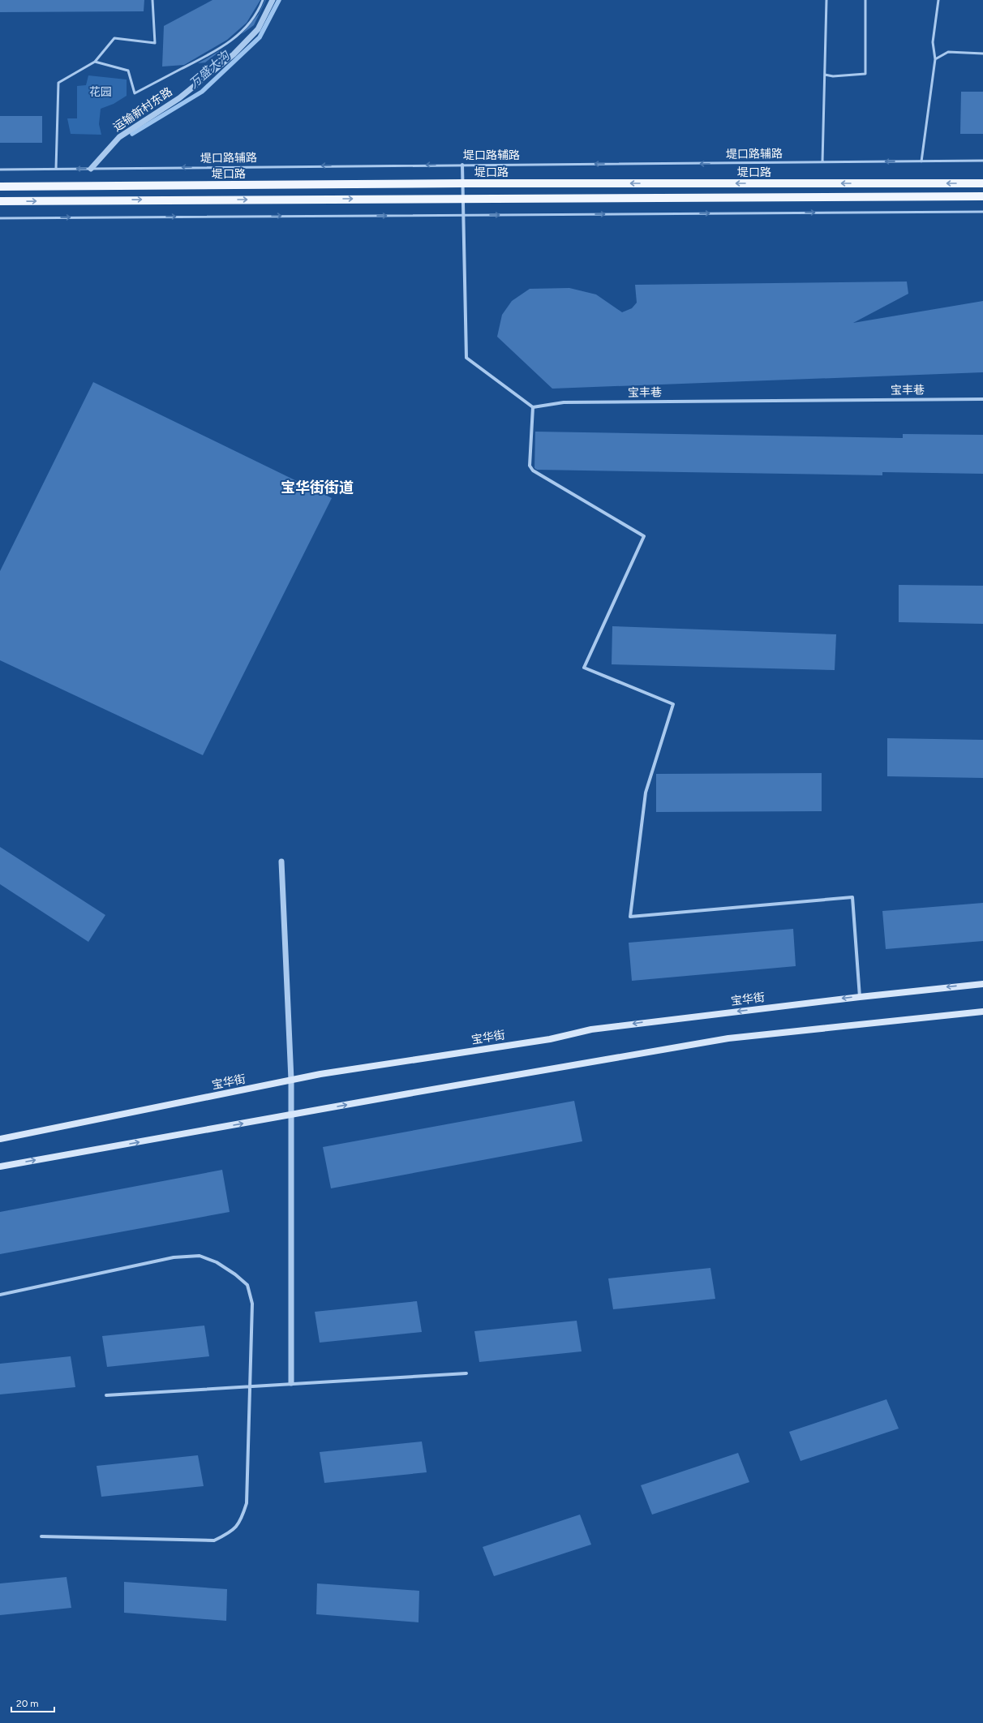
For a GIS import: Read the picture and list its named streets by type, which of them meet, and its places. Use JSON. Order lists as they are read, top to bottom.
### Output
{
  "streets": {
    "main road": ["堤口路", "宝华街"],
    "street": ["运输新村东路", "宝丰巷"],
    "lane": ["堤口路辅路"]
  },
  "crossings": [
    ["运输新村东路", "堤口路辅路"]
  ],
  "one_way": ["堤口路辅路"],
  "districts": ["宝华街街道"],
  "water": ["万盛大沟"],
  "parks": ["花园"],
  "scale_bar": "20 m"
}
